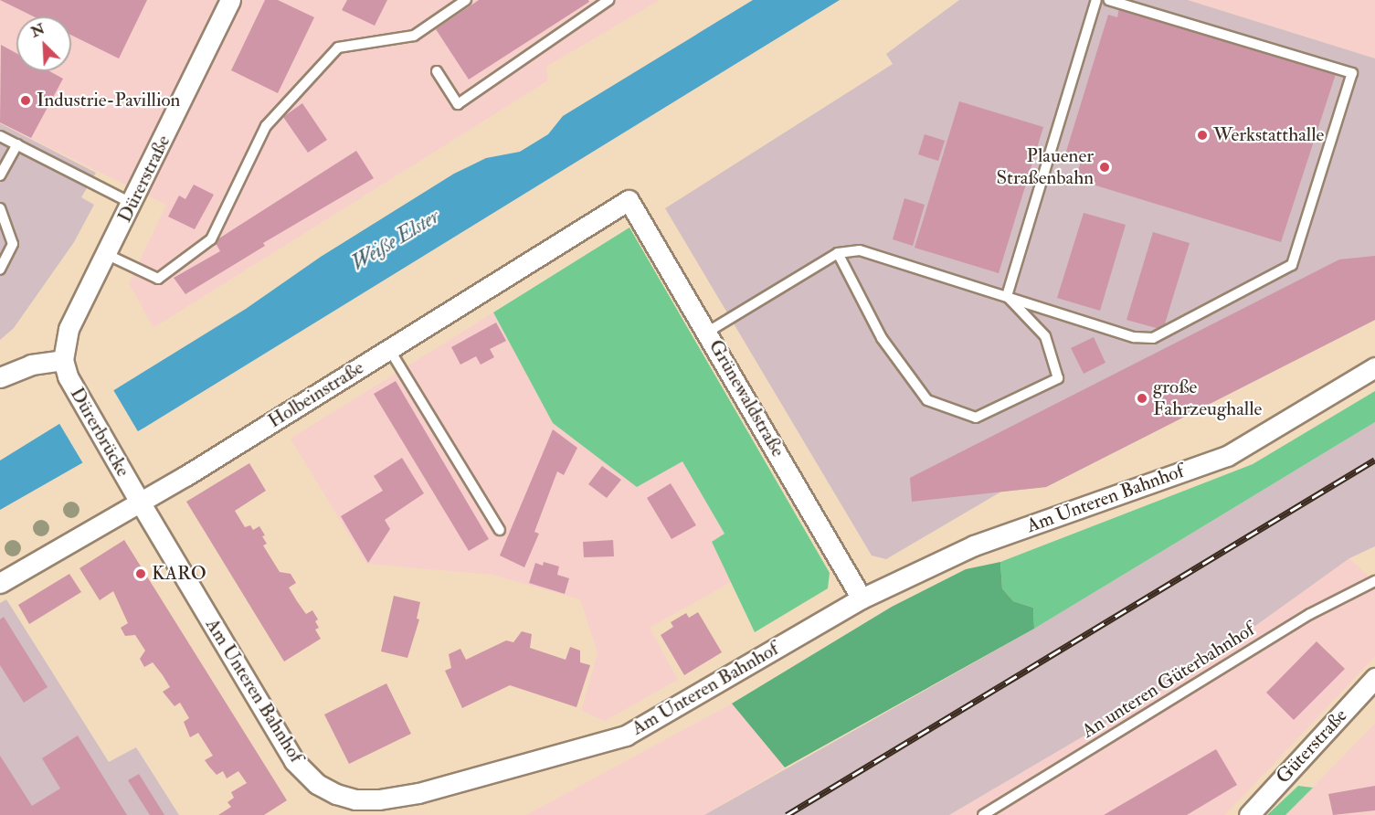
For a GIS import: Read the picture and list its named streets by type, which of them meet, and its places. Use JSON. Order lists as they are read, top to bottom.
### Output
{
  "streets": {
    "street": [
      "Dürerstraße",
      "Holbeinstraße",
      "Grünewaldstraße",
      "Dürerbrücke",
      "Am Unteren Bahnhof",
      "Güterstraße"
    ],
    "lane": ["An unteren Güterbahnhof"]
  },
  "crossings": [
    ["Dürerstraße", "Dürerbrücke"],
    ["Holbeinstraße", "Grünewaldstraße"],
    ["Holbeinstraße", "Dürerbrücke"],
    ["Holbeinstraße", "Am Unteren Bahnhof"],
    ["Grünewaldstraße", "Am Unteren Bahnhof"],
    ["Dürerbrücke", "Am Unteren Bahnhof"]
  ],
  "water": ["Weiße Elster"],
  "places": [
    "Industrie-Pavillion",
    "Werkstatthalle",
    "Plauener Straßenbahn",
    "große Fahrzeughalle",
    "KARO"
  ],
  "north": "top left"
}
